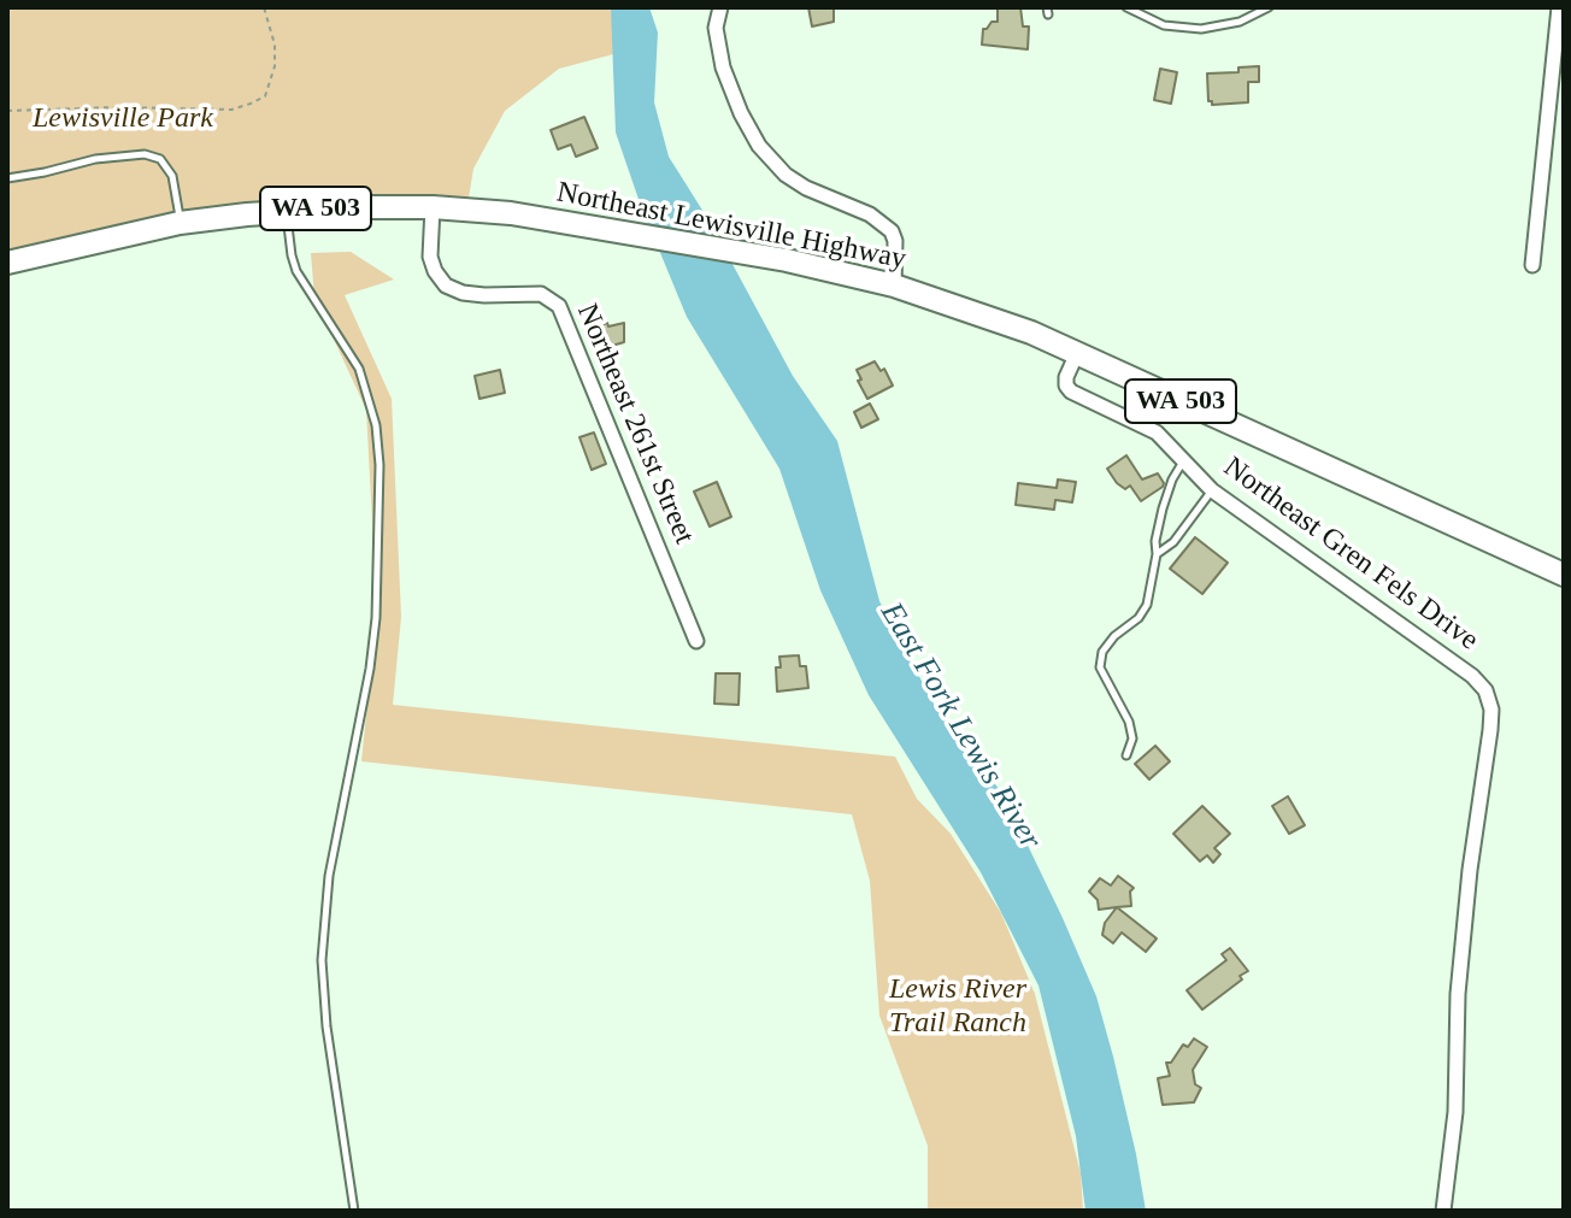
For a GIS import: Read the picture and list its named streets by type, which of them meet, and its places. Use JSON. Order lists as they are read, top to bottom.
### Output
{
  "streets": {
    "main road": ["WA 503", "Northeast Lewisville Highway"],
    "street": ["Northeast 261st Street", "Northeast Gren Fels Drive"]
  },
  "crossings": [
    ["Northeast Lewisville Highway", "Northeast 261st Street"],
    ["Northeast Lewisville Highway", "Northeast Gren Fels Drive"]
  ],
  "water": ["East Fork Lewis River"],
  "parks": ["Lewisville Park", "Lewis River Trail Ranch"]
}
